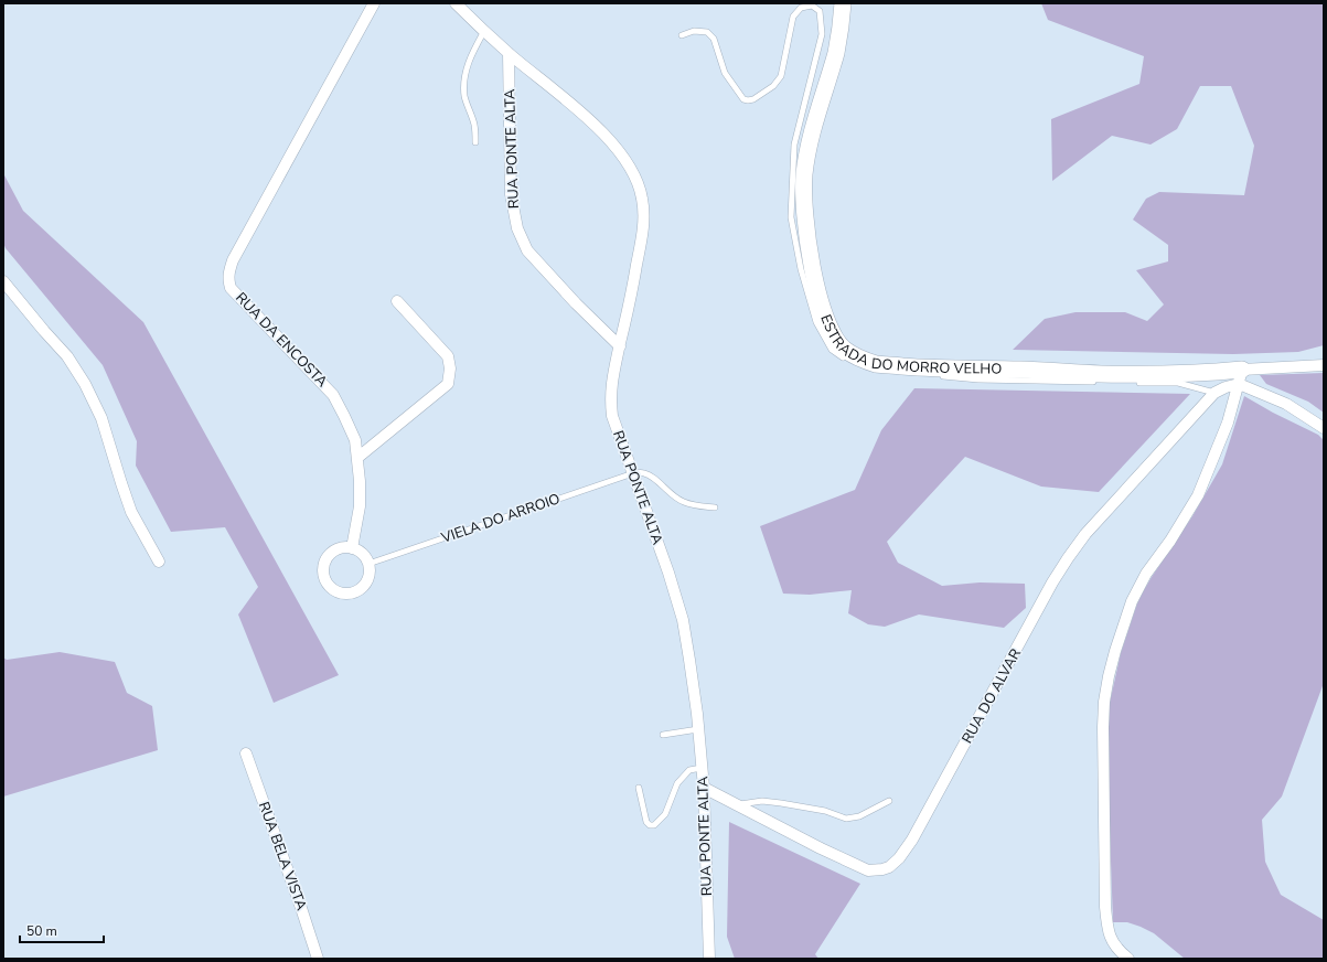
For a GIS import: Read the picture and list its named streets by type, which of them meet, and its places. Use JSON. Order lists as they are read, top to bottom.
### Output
{
  "streets": {
    "street": [
      "RUA PONTE ALTA",
      "RUA DA ENCOSTA",
      "ESTRADA DO MORRO VELHO",
      "RUA DO ALVAR",
      "RUA BELA VISTA"
    ],
    "lane": ["VIELA DO ARROIO"]
  },
  "crossings": [
    ["RUA PONTE ALTA", "VIELA DO ARROIO"],
    ["RUA PONTE ALTA", "RUA DO ALVAR"],
    ["RUA DA ENCOSTA", "VIELA DO ARROIO"],
    ["ESTRADA DO MORRO VELHO", "RUA DO ALVAR"]
  ],
  "scale_bar": "50 m"
}
